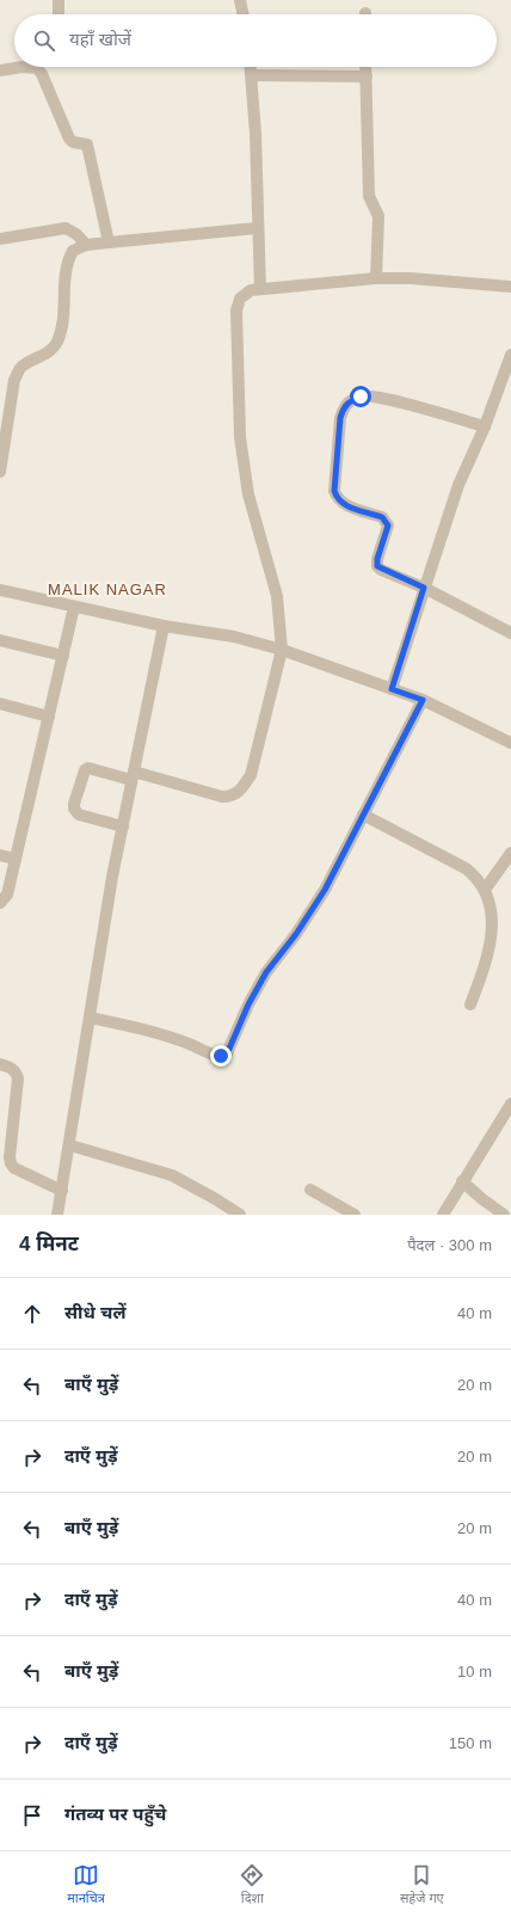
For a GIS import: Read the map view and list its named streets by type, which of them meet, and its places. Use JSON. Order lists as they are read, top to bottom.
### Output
{
  "districts": ["MALIK NAGAR"],
  "page": {
    "search": "यहाँ खोजें",
    "heading": ["4 मिनट", "पैदल · 300 m"],
    "list": [
      ["सीधे चलें", "40 m"],
      ["बाएँ मुड़ें", "20 m"],
      ["दाएँ मुड़ें", "20 m"],
      ["बाएँ मुड़ें", "20 m"],
      ["दाएँ मुड़ें", "40 m"],
      ["बाएँ मुड़ें", "10 m"],
      ["दाएँ मुड़ें", "150 m"],
      "गंतव्य पर पहुँचे"
    ],
    "nav": ["मानचित्र", "दिशा", "सहेजे गए"]
  }
}
